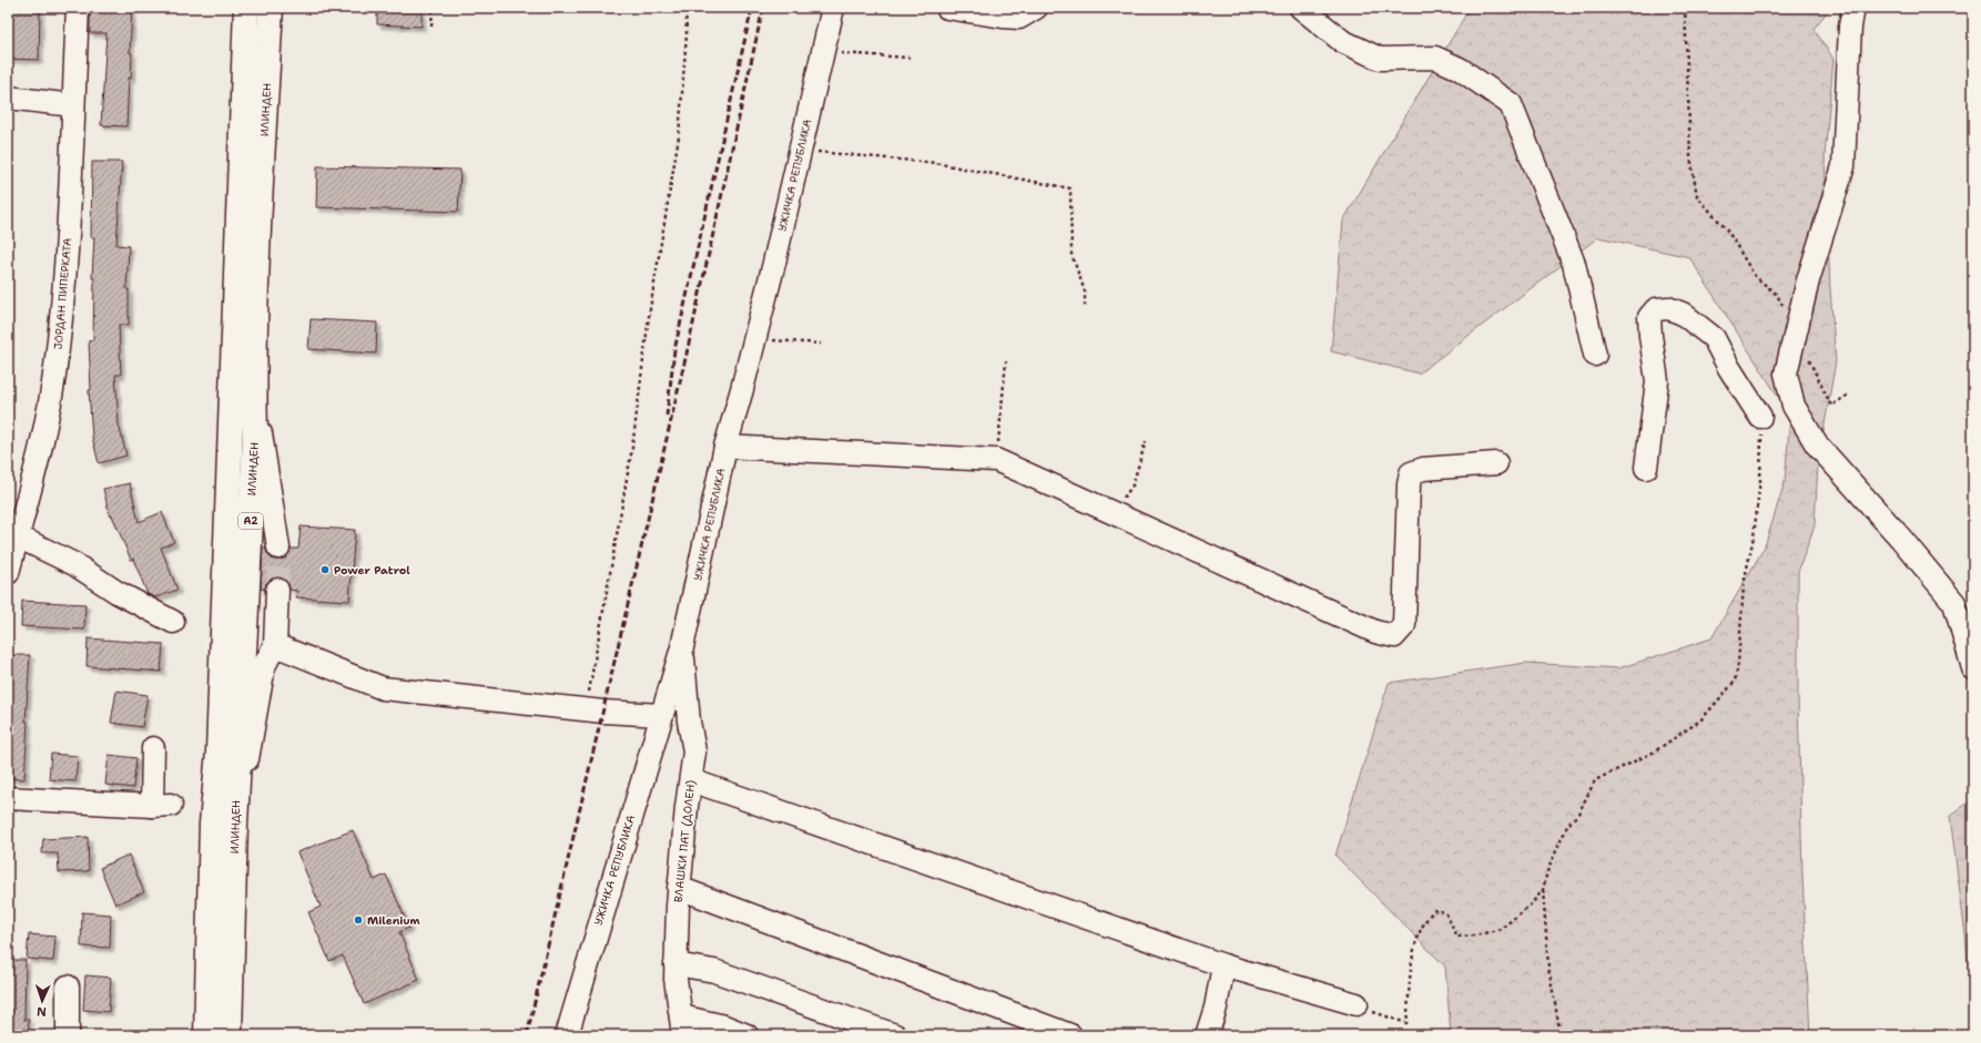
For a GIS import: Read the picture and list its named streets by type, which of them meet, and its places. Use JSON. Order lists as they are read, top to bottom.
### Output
{
  "streets": {
    "main road": ["ИЛИНДЕН", "A2"],
    "street": ["УЖИЧКА РЕПУБЛИКА", "ЈОРДАН ПИПЕРКАТА", "ВЛАШКИ ПАТ (ДОЛЕН)"]
  },
  "crossings": [
    ["УЖИЧКА РЕПУБЛИКА", "ВЛАШКИ ПАТ (ДОЛЕН)"]
  ],
  "places": ["Power Patrol", "Milenium"],
  "north": "bottom"
}
